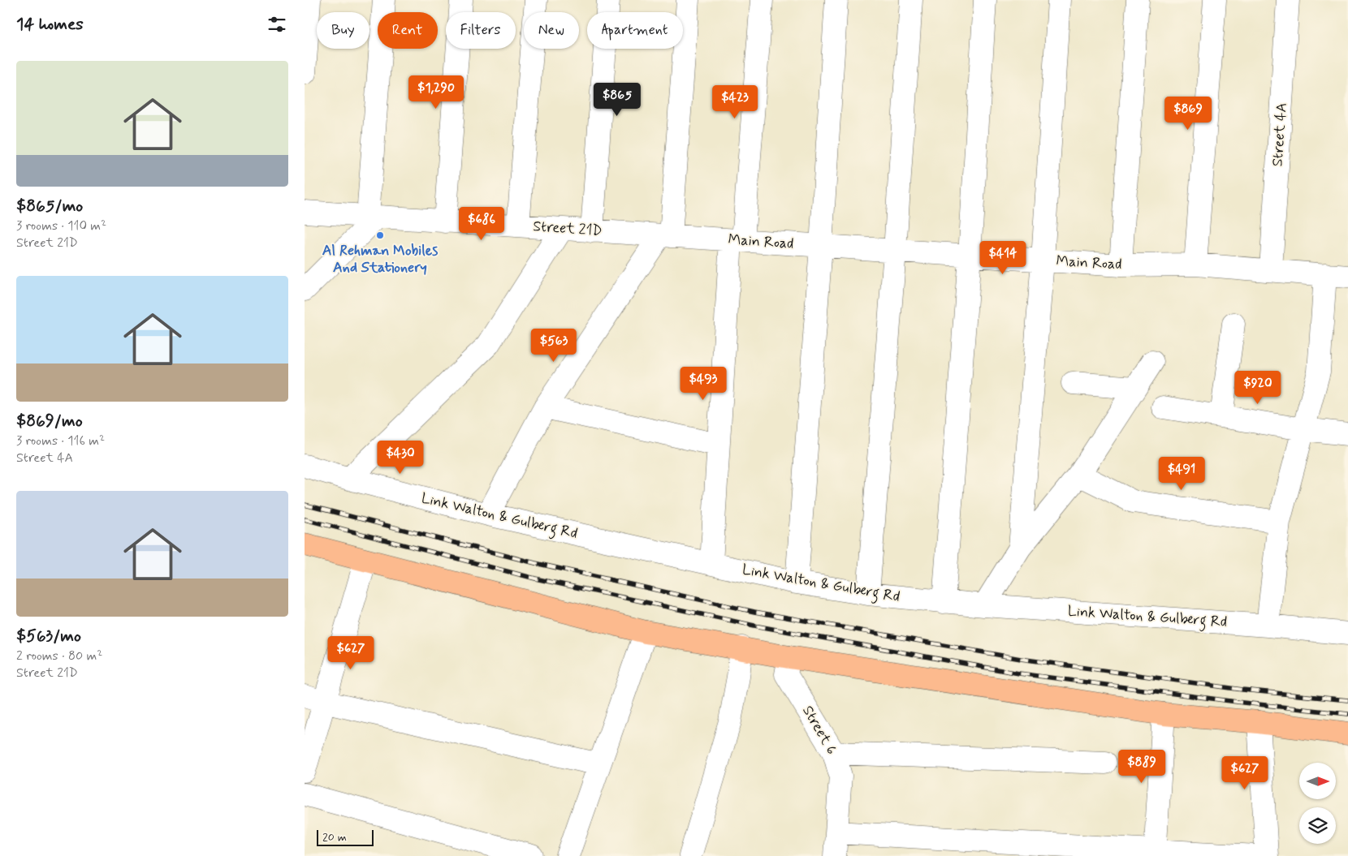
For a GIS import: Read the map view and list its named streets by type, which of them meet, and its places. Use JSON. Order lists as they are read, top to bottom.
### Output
{
  "streets": {
    "street": [
      "Street 4A",
      "Street 21D",
      "Main Road",
      "Link Walton & Gulberg Rd",
      "Street 6"
    ]
  },
  "crossings": [
    ["Street 4A", "Main Road"],
    ["Street 21D", "Main Road"]
  ],
  "places": ["Al Rehman Mobiles And Stationery"],
  "scale_bar": "20 m",
  "north": "right",
  "page": {
    "heading": "14 homes",
    "chip": [
      "Buy",
      "Rent",
      "Filters",
      "New",
      "Apartment"
    ],
    "list": [
      {
        "name": "$865/mo",
        "note": "3 rooms · 110 m² · Street 21D"
      },
      {
        "name": "$869/mo",
        "note": "3 rooms · 116 m² · Street 4A"
      },
      {
        "name": "$563/mo",
        "note": "2 rooms · 80 m² · Street 21D"
      }
    ],
    "price": [
      "$1,290",
      "$865",
      "$423",
      "$869",
      "$686",
      "$414",
      "$563",
      "$493",
      "$920",
      "$430",
      "$491",
      "$627",
      "$889",
      "$627"
    ],
    "scale": "20 m"
  }
}
